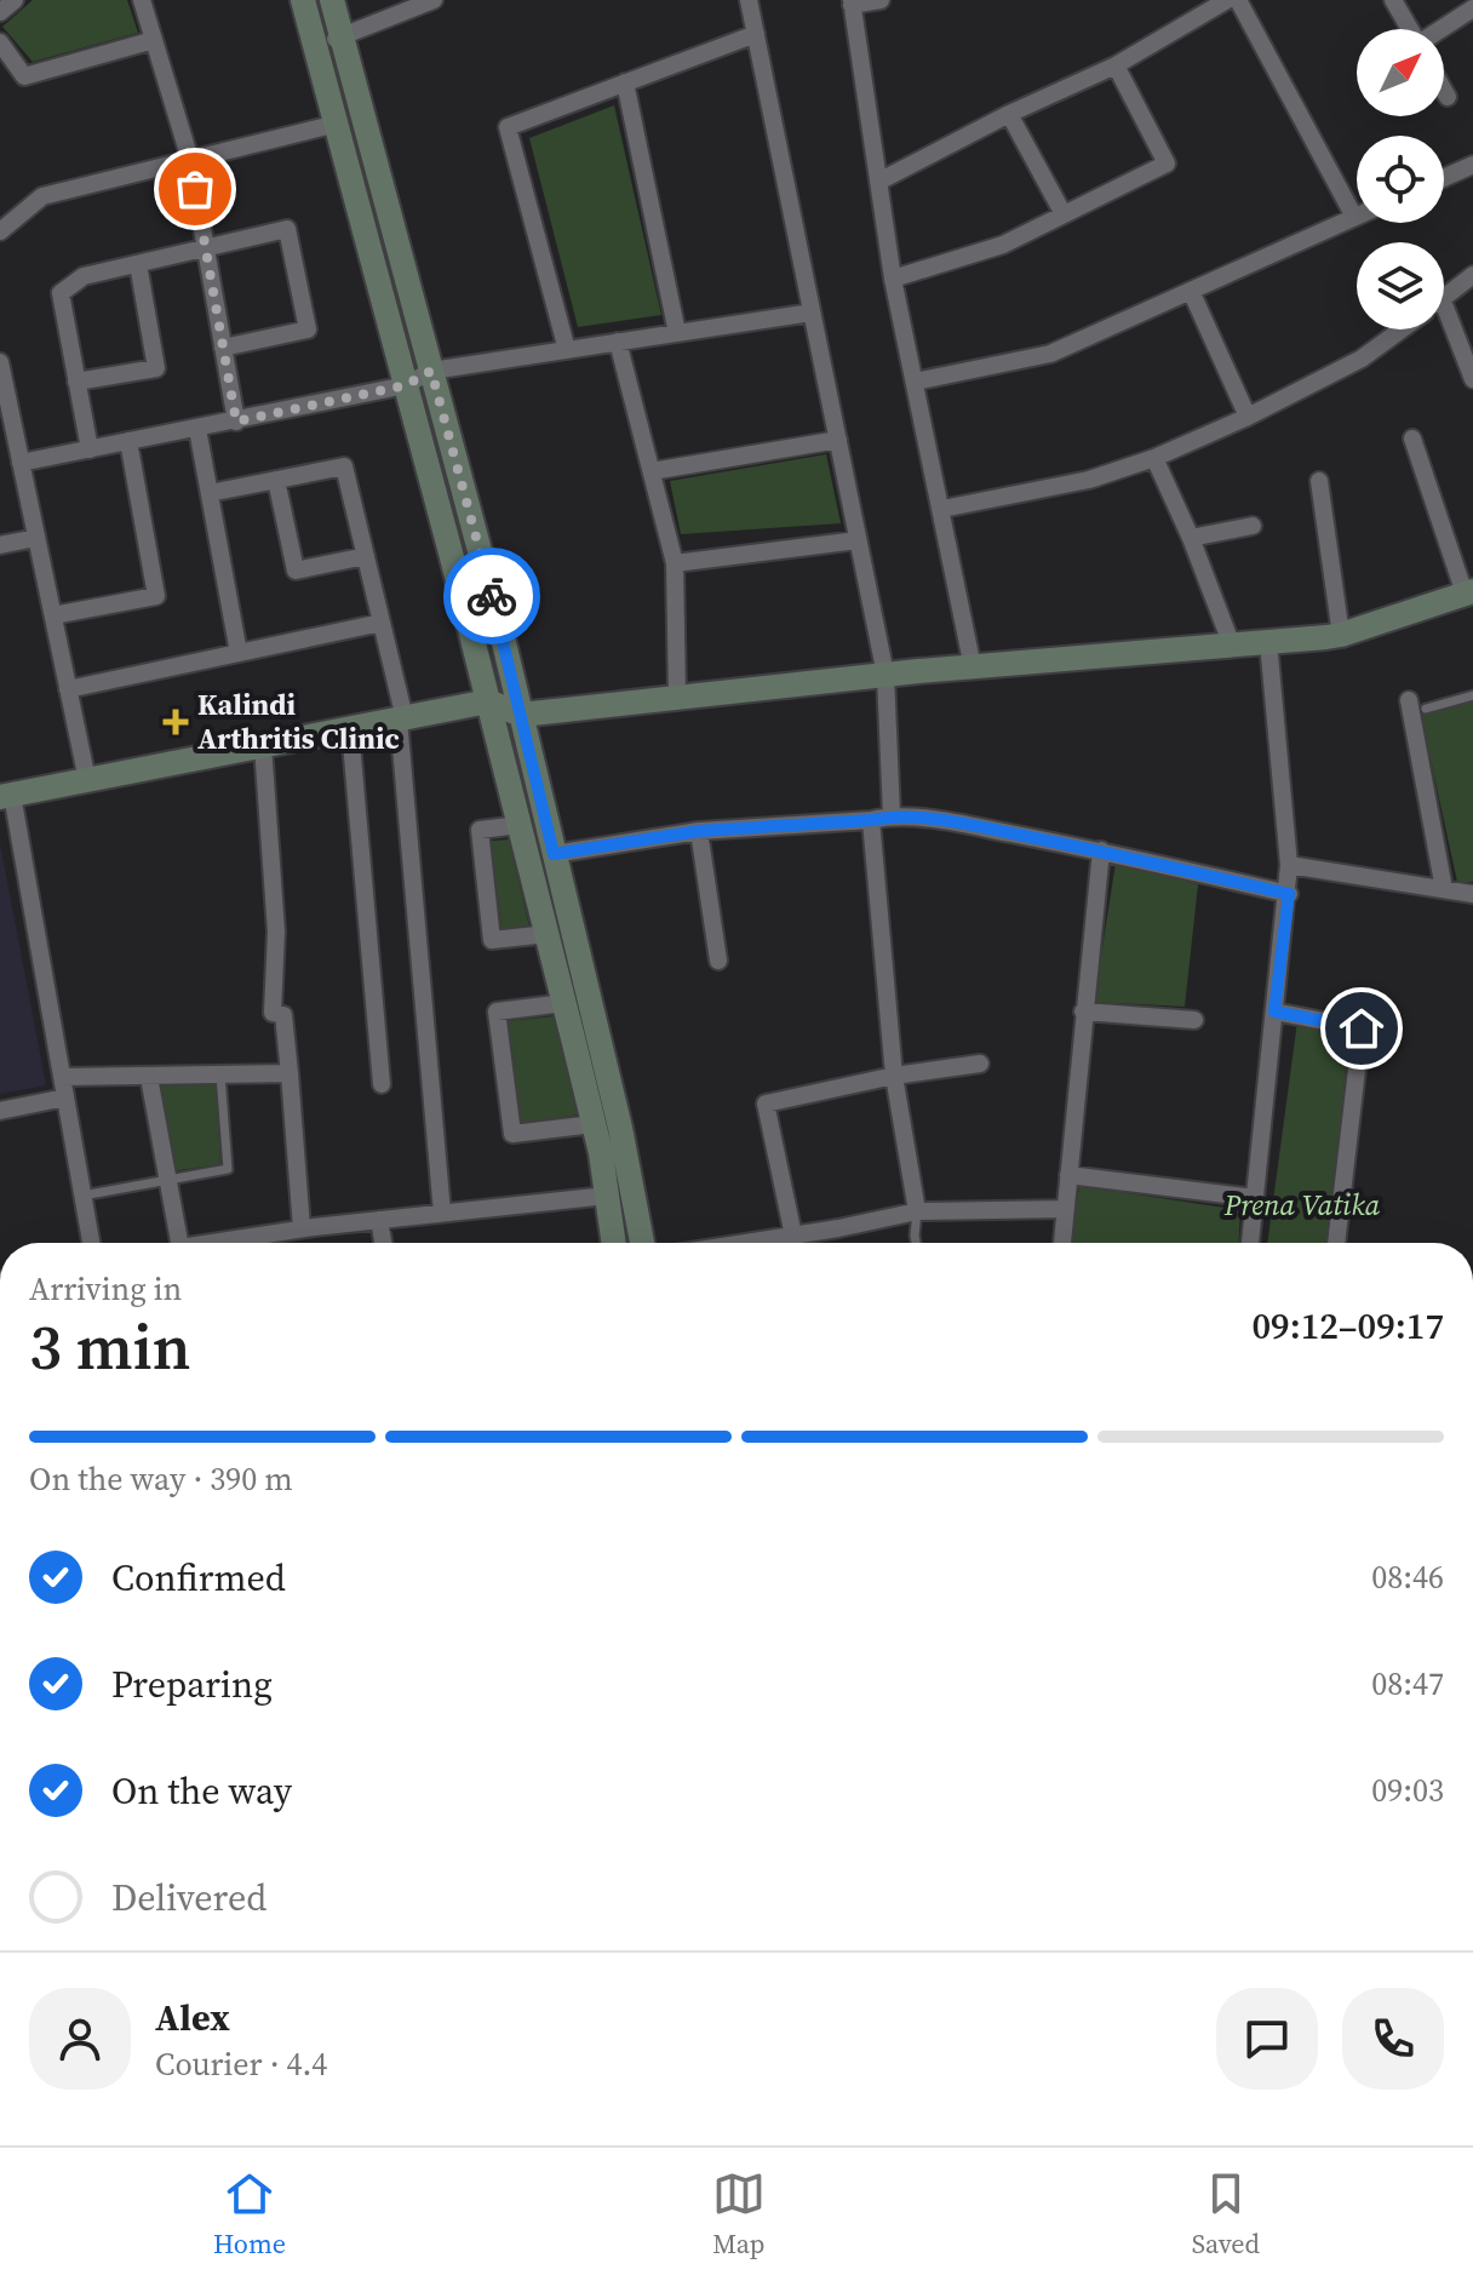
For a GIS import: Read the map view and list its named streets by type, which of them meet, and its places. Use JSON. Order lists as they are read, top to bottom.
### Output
{
  "parks": ["Prena Vatika"],
  "places": {
    "health": ["Kalindi Arthritis Clinic"]
  },
  "north": "top right",
  "page": {
    "heading": ["3 min", "Arriving in", "09:12–09:17"],
    "panel": ["Alex", "Courier · 4.4"],
    "bar": "On the way · 390 m",
    "list": [
      ["Confirmed", "08:46"],
      ["Preparing", "08:47"],
      ["On the way", "09:03"],
      "Delivered"
    ],
    "tabs": ["Home", "Map", "Saved"]
  }
}
